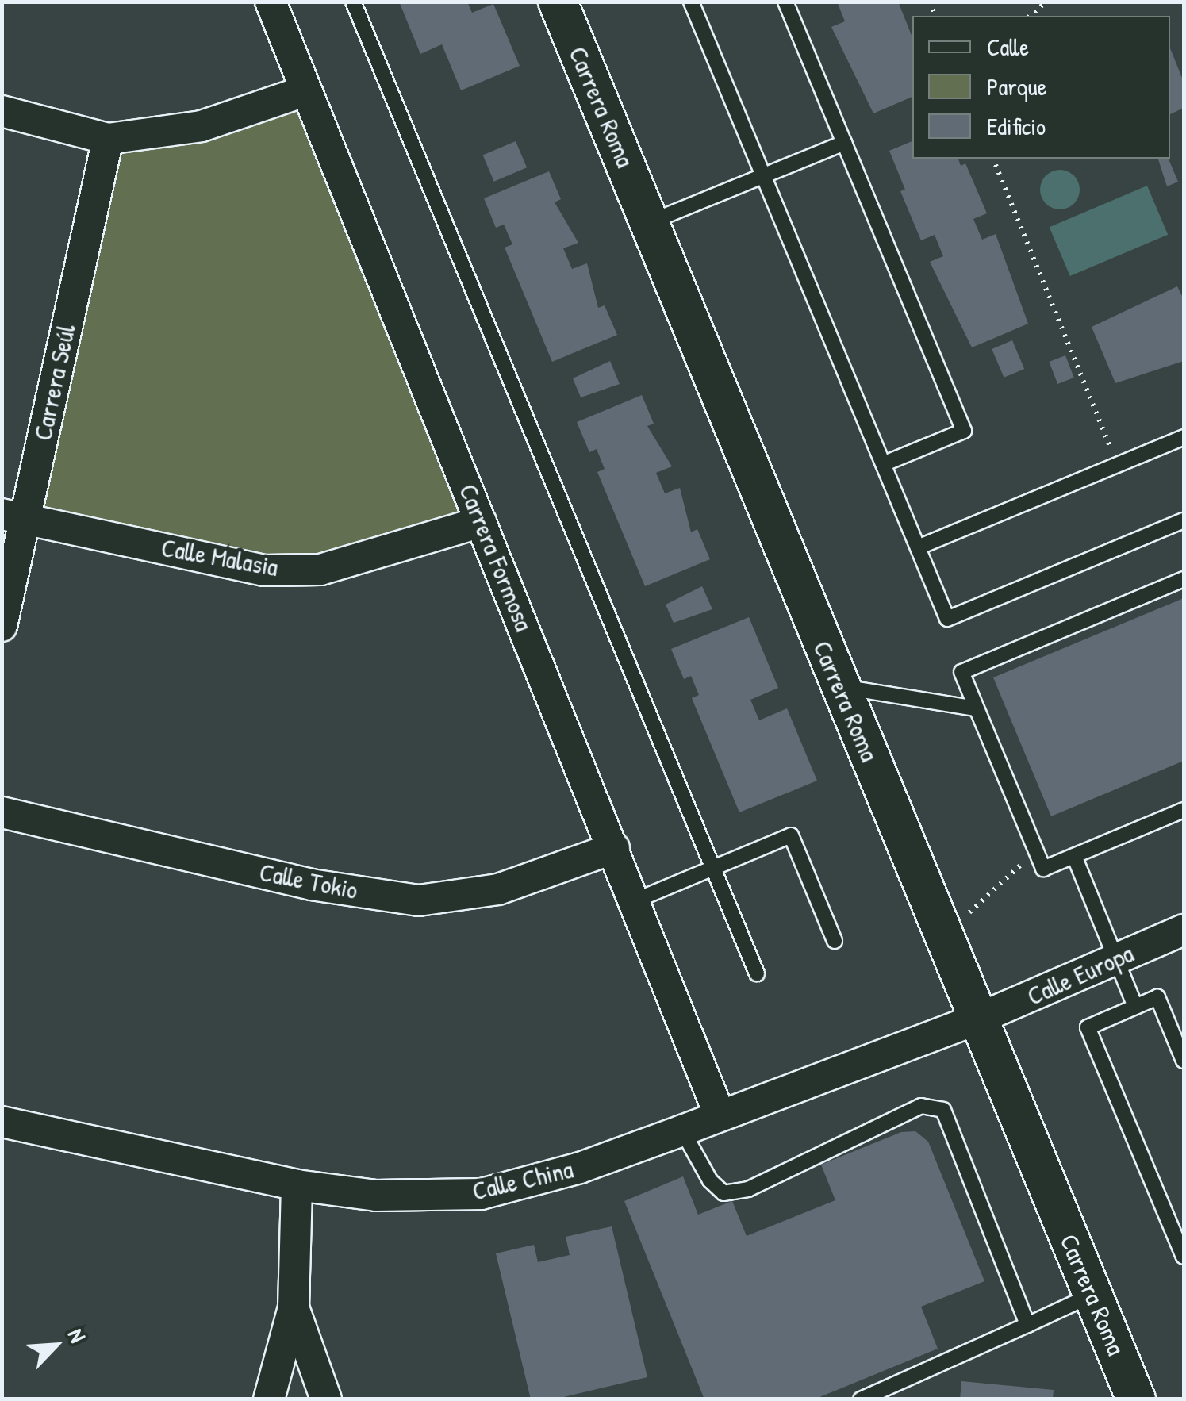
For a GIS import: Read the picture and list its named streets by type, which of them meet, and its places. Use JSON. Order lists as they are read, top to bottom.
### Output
{
  "streets": {
    "street": [
      "Carrera Roma",
      "Carrera Seúl",
      "Calle Malasia",
      "Carrera Formosa",
      "Calle Tokio",
      "Calle Europa",
      "Calle China"
    ]
  },
  "crossings": [
    ["Carrera Roma", "Calle Europa"],
    ["Carrera Roma", "Calle China"],
    ["Carrera Seúl", "Calle Malasia"],
    ["Calle Malasia", "Carrera Formosa"],
    ["Carrera Formosa", "Calle Tokio"],
    ["Carrera Formosa", "Calle China"],
    ["Calle Europa", "Calle China"]
  ],
  "legend": ["Calle", "Parque", "Edificio"],
  "north": "top right"
}
